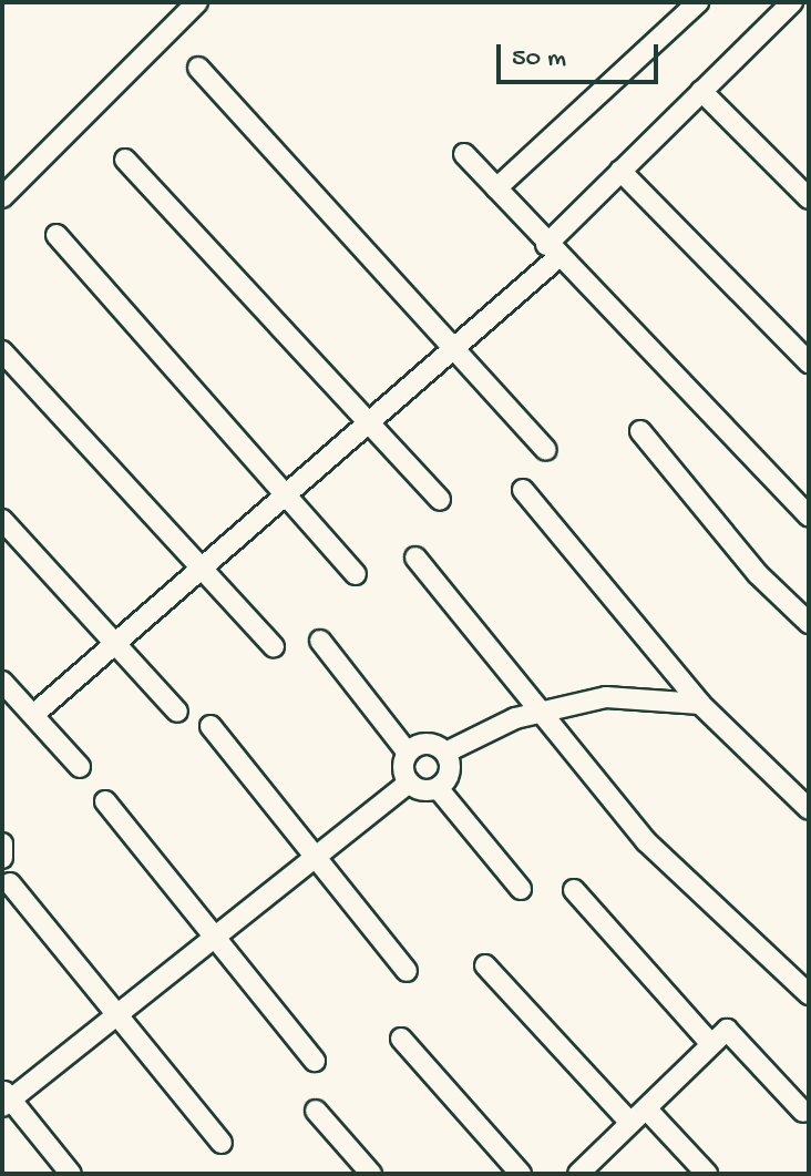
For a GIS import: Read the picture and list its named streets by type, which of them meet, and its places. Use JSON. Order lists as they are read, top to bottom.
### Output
{
  "scale_bar": "50 m"
}
